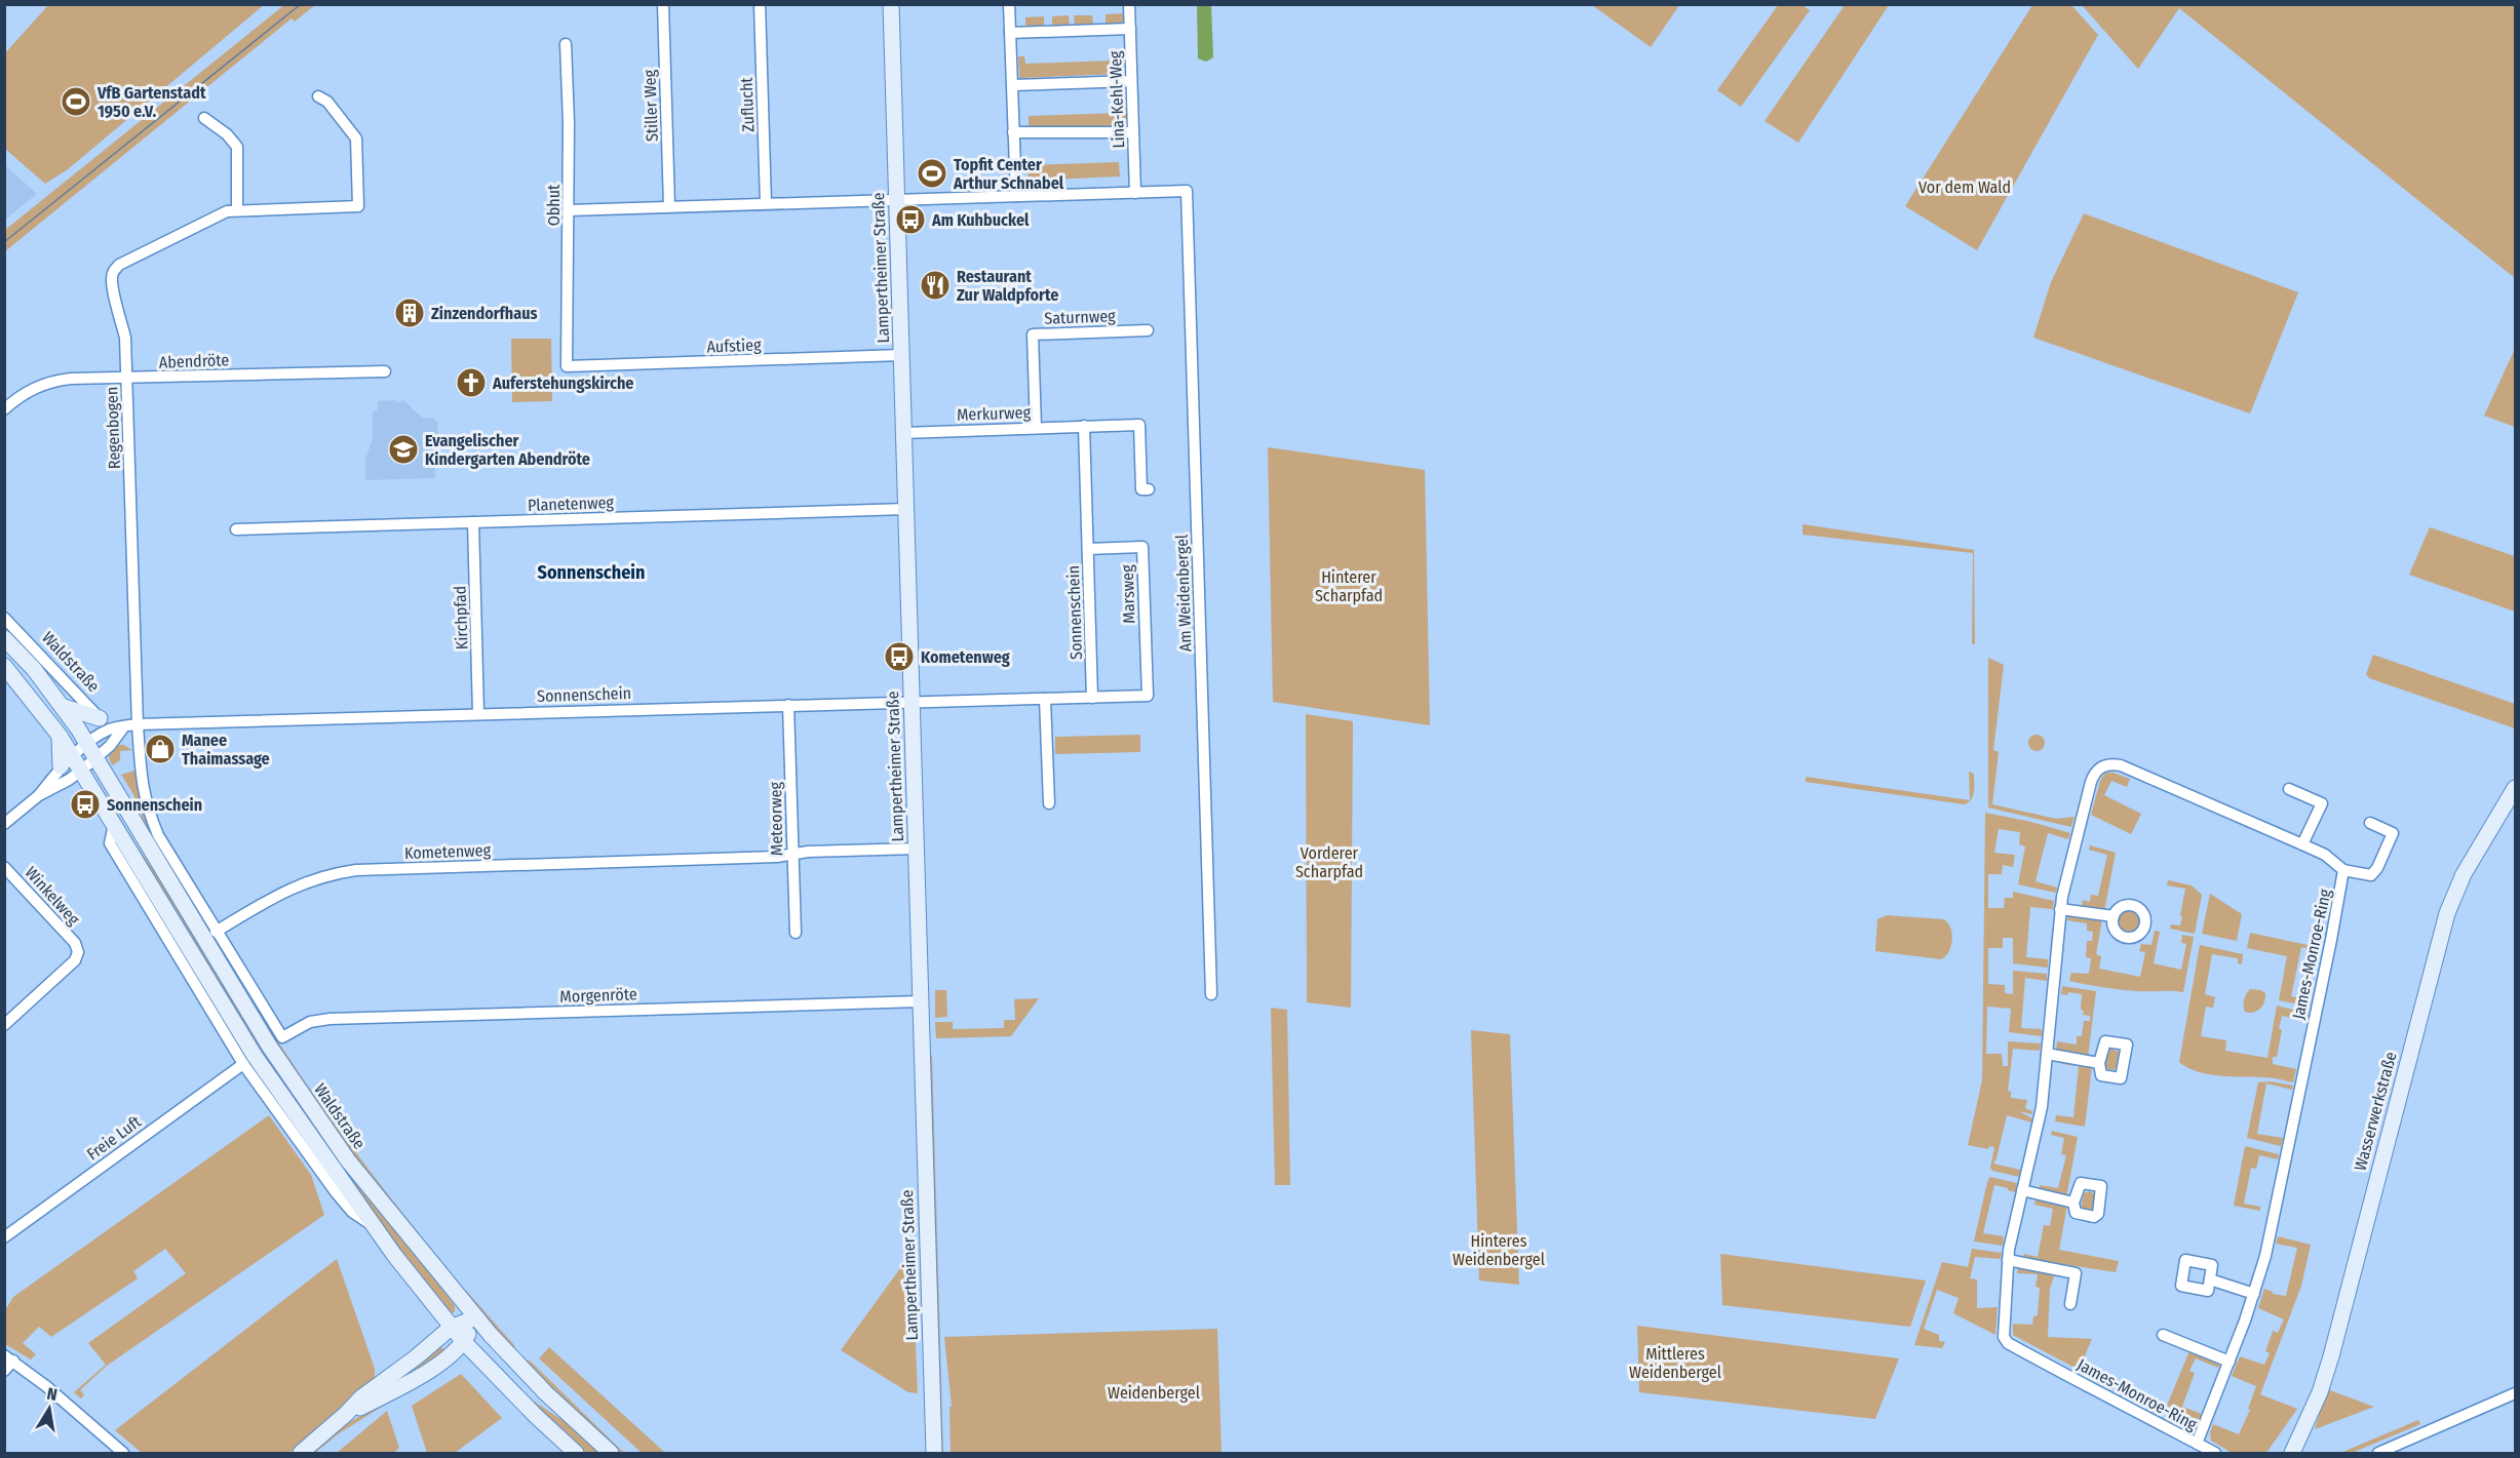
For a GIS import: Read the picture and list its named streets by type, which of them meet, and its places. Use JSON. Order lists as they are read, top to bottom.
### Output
{
  "streets": {
    "main road": ["Lampertheimer Straße", "Waldstraße", "Wasserwerkstraße"],
    "street": [
      "Lina-Kehl-Weg",
      "Zuflucht",
      "Stiller Weg",
      "Obhut",
      "Saturnweg",
      "Aufstieg",
      "Abendröte",
      "Merkurweg",
      "Regenbogen",
      "Planetenweg",
      "Am Weidenbergel",
      "Marsweg",
      "Sonnenschein",
      "Kirchpfad",
      "Meteorweg",
      "Kometenweg",
      "Winkelweg",
      "James-Monroe-Ring",
      "Morgenröte",
      "Freie Luft"
    ]
  },
  "crossings": [
    ["Lina-Kehl-Weg", "Am Weidenbergel"],
    ["Obhut", "Aufstieg"],
    ["Lampertheimer Straße", "Aufstieg"],
    ["Lampertheimer Straße", "Merkurweg"],
    ["Lampertheimer Straße", "Planetenweg"],
    ["Lampertheimer Straße", "Sonnenschein"],
    ["Lampertheimer Straße", "Kometenweg"],
    ["Lampertheimer Straße", "Morgenröte"],
    ["Saturnweg", "Merkurweg"],
    ["Abendröte", "Regenbogen"],
    ["Merkurweg", "Sonnenschein"],
    ["Regenbogen", "Sonnenschein"],
    ["Planetenweg", "Kirchpfad"],
    ["Marsweg", "Sonnenschein"],
    ["Sonnenschein", "Kirchpfad"],
    ["Sonnenschein", "Waldstraße"],
    ["Sonnenschein", "Meteorweg"],
    ["Meteorweg", "Kometenweg"],
    ["Kometenweg", "Morgenröte"]
  ],
  "districts": ["Sonnenschein"],
  "parks": [
    "Vor dem Wald",
    "Hinterer Scharpfad",
    "Vorderer Scharpfad",
    "Hinteres Weidenbergel",
    "Mittleres Weidenbergel",
    "Weidenbergel"
  ],
  "places": {
    "sports": ["VfB Gartenstadt 1950 e.V.", "Topfit Center Arthur Schnabel"],
    "bus stop": ["Am Kuhbuckel", "Kometenweg", "Sonnenschein"],
    "restaurant": ["Restaurant Zur Waldpforte"],
    "building": ["Zinzendorfhaus"],
    "church": ["Auferstehungskirche"],
    "school or university": ["Evangelischer Kindergarten Abendröte"],
    "shop": ["Manee Thaimassage"]
  },
  "north": "top"
}
